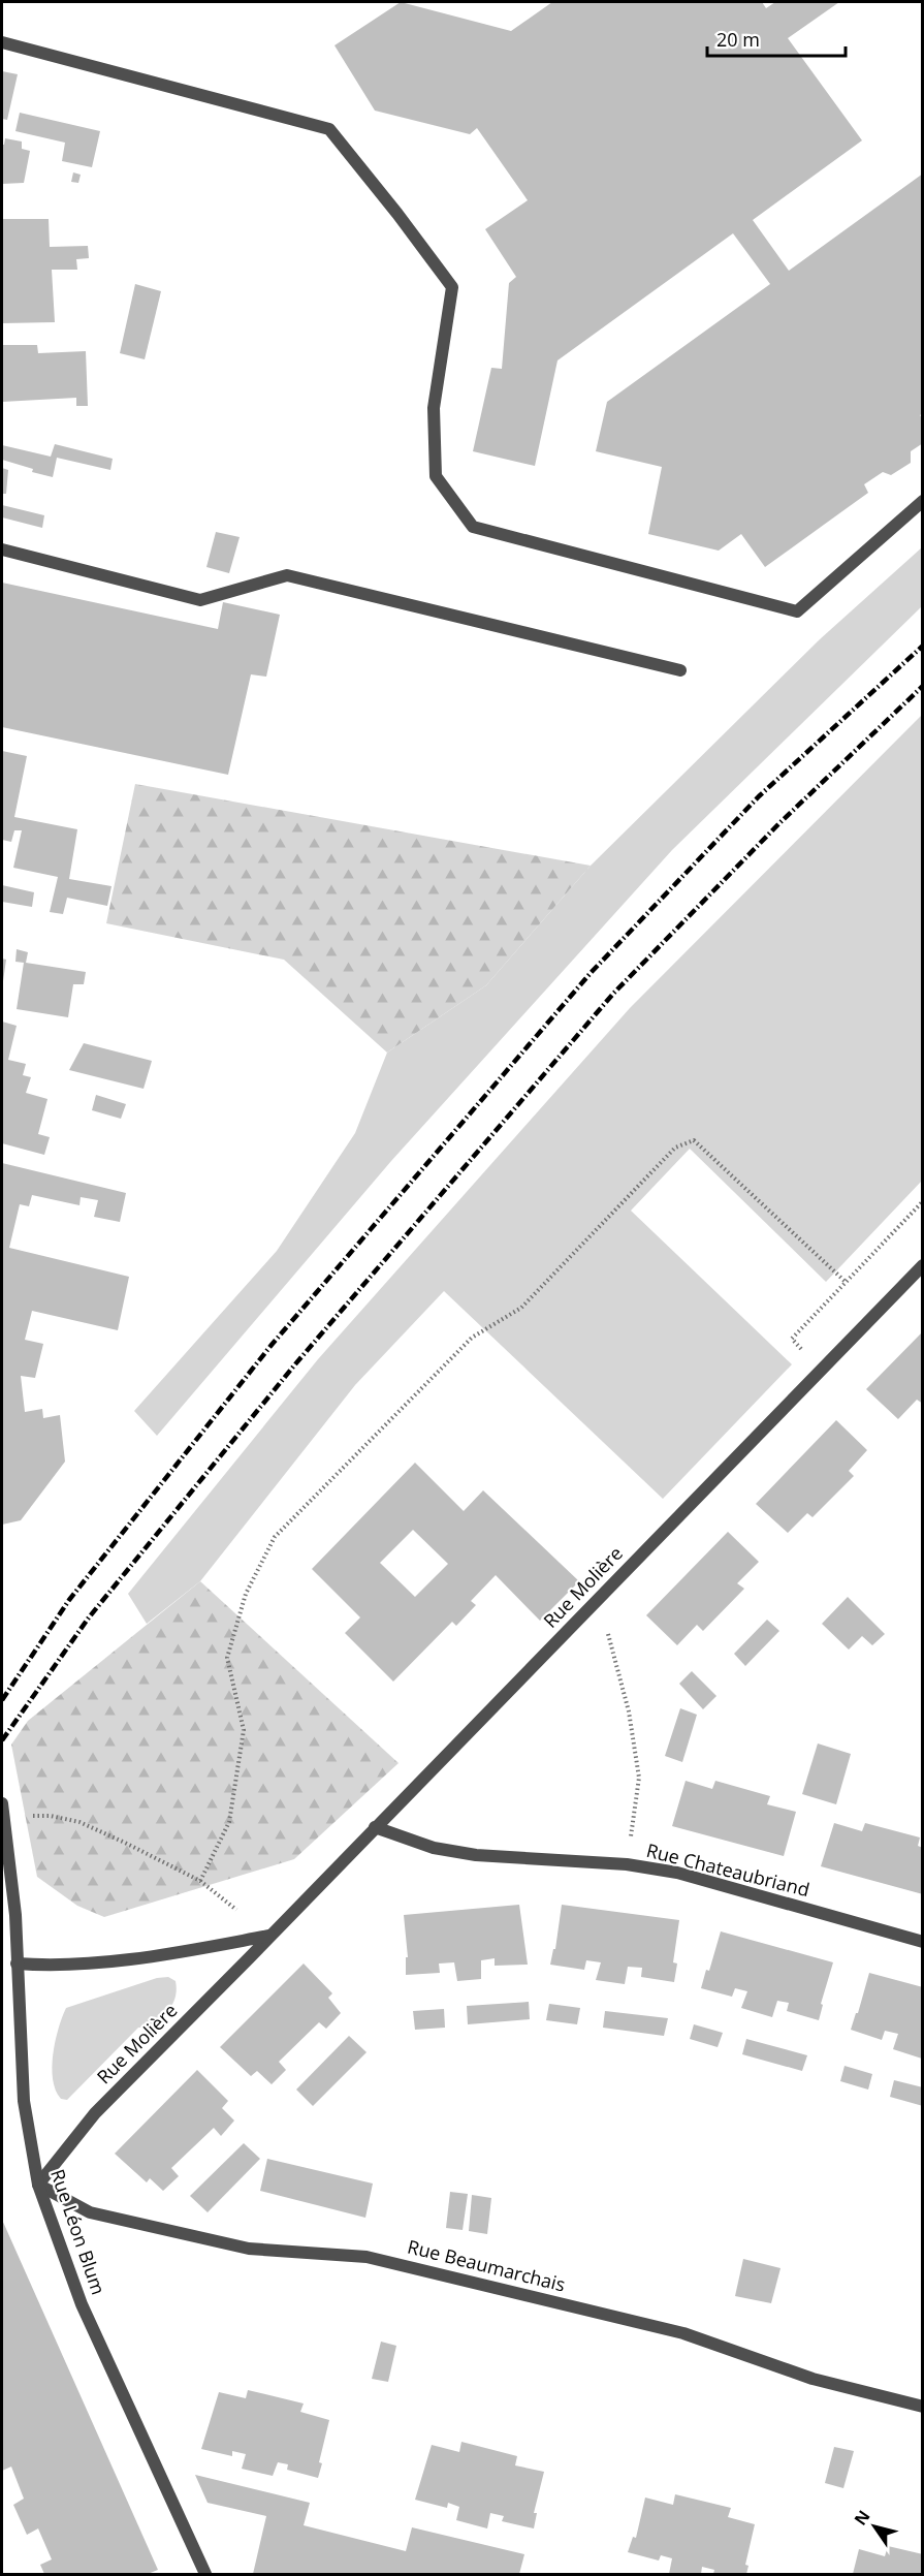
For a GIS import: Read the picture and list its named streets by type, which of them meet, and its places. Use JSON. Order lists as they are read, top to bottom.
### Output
{
  "streets": {
    "street": [
      "Rue Molière",
      "Rue Chateaubriand",
      "Rue Léon Blum",
      "Rue Beaumarchais"
    ]
  },
  "crossings": [
    ["Rue Molière", "Rue Chateaubriand"],
    ["Rue Molière", "Rue Léon Blum"],
    ["Rue Molière", "Rue Beaumarchais"],
    ["Rue Léon Blum", "Rue Beaumarchais"]
  ],
  "scale_bar": "20 m",
  "north": "top left"
}
